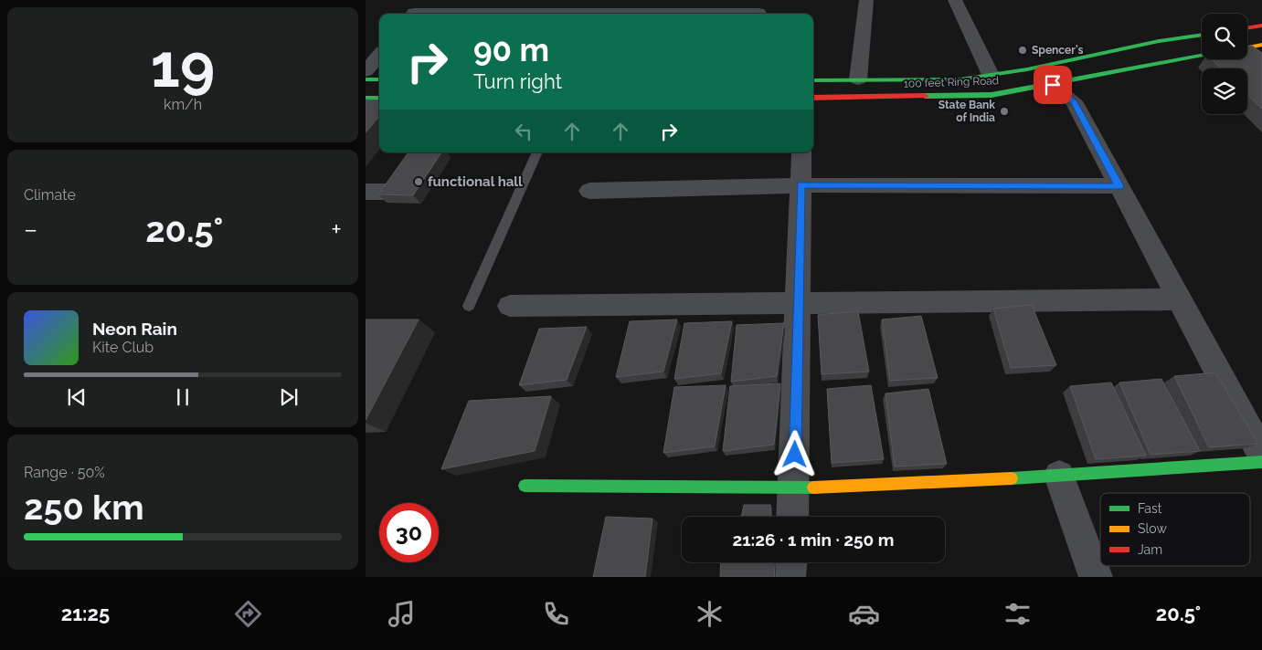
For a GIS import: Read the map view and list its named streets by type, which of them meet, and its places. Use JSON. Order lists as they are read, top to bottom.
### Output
{
  "streets": {
    "main road": ["100 feet Ring Road"]
  },
  "places": ["Spencer's", "State Bank of India", "functional hall"],
  "legend": ["Fast", "Slow", "Jam"],
  "page": {
    "tile": [
      ["19", "km/h"],
      "Climate",
      ["Range · 50%", "250 km"]
    ],
    "turn": ["90 m", "Turn right"],
    "heat": ["−", "20.5°", "+"],
    "song": ["Neon Rain", "Kite Club"],
    "limit": "30",
    "trip": "21:26 · 1 min · 250 m",
    "tabs": ["21:25", "20.5°"]
  }
}
